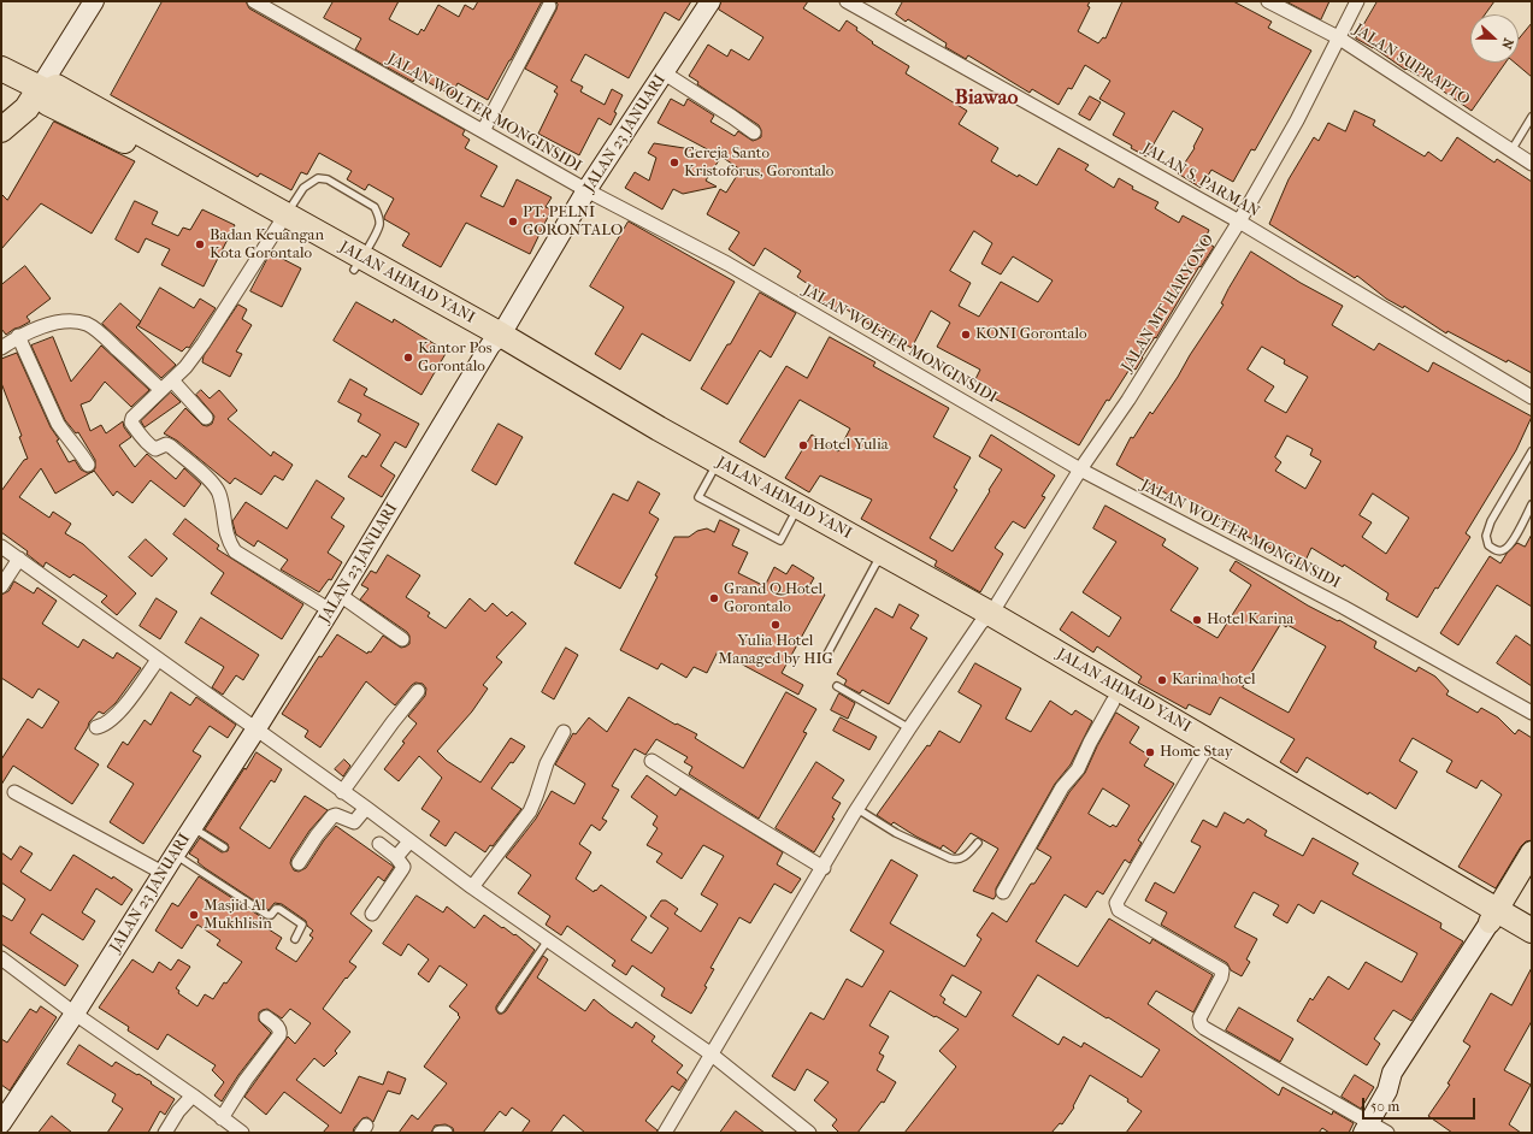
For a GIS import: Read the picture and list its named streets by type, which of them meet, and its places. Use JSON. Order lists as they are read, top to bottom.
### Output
{
  "streets": {
    "highway": ["JALAN AHMAD YANI"],
    "street": [
      "JALAN SUPRAPTO",
      "JALAN WOLTER MONGINSIDI",
      "JALAN 23 JANUARI",
      "JALAN S. PARMAN",
      "JALAN MT HARYONO"
    ]
  },
  "crossings": [
    ["JALAN SUPRAPTO", "JALAN MT HARYONO"],
    ["JALAN WOLTER MONGINSIDI", "JALAN 23 JANUARI"],
    ["JALAN WOLTER MONGINSIDI", "JALAN MT HARYONO"],
    ["JALAN 23 JANUARI", "JALAN AHMAD YANI"],
    ["JALAN S. PARMAN", "JALAN MT HARYONO"],
    ["JALAN AHMAD YANI", "JALAN MT HARYONO"]
  ],
  "districts": ["Biawao"],
  "places": [
    "Gereja Santo Kristoforus, Gorontalo",
    "PT. PELNI GORONTALO",
    "Badan Keuangan Kota Gorontalo",
    "KONI Gorontalo",
    "Kantor Pos Gorontalo",
    "Hotel Yulia",
    "Grand Q Hotel Gorontalo",
    "Hotel Karina",
    "Yulia Hotel Managed by HIG",
    "Karina hotel",
    "Home Stay",
    "Masjid Al Mukhlisin"
  ],
  "scale_bar": "50 m",
  "north": "right"
}
